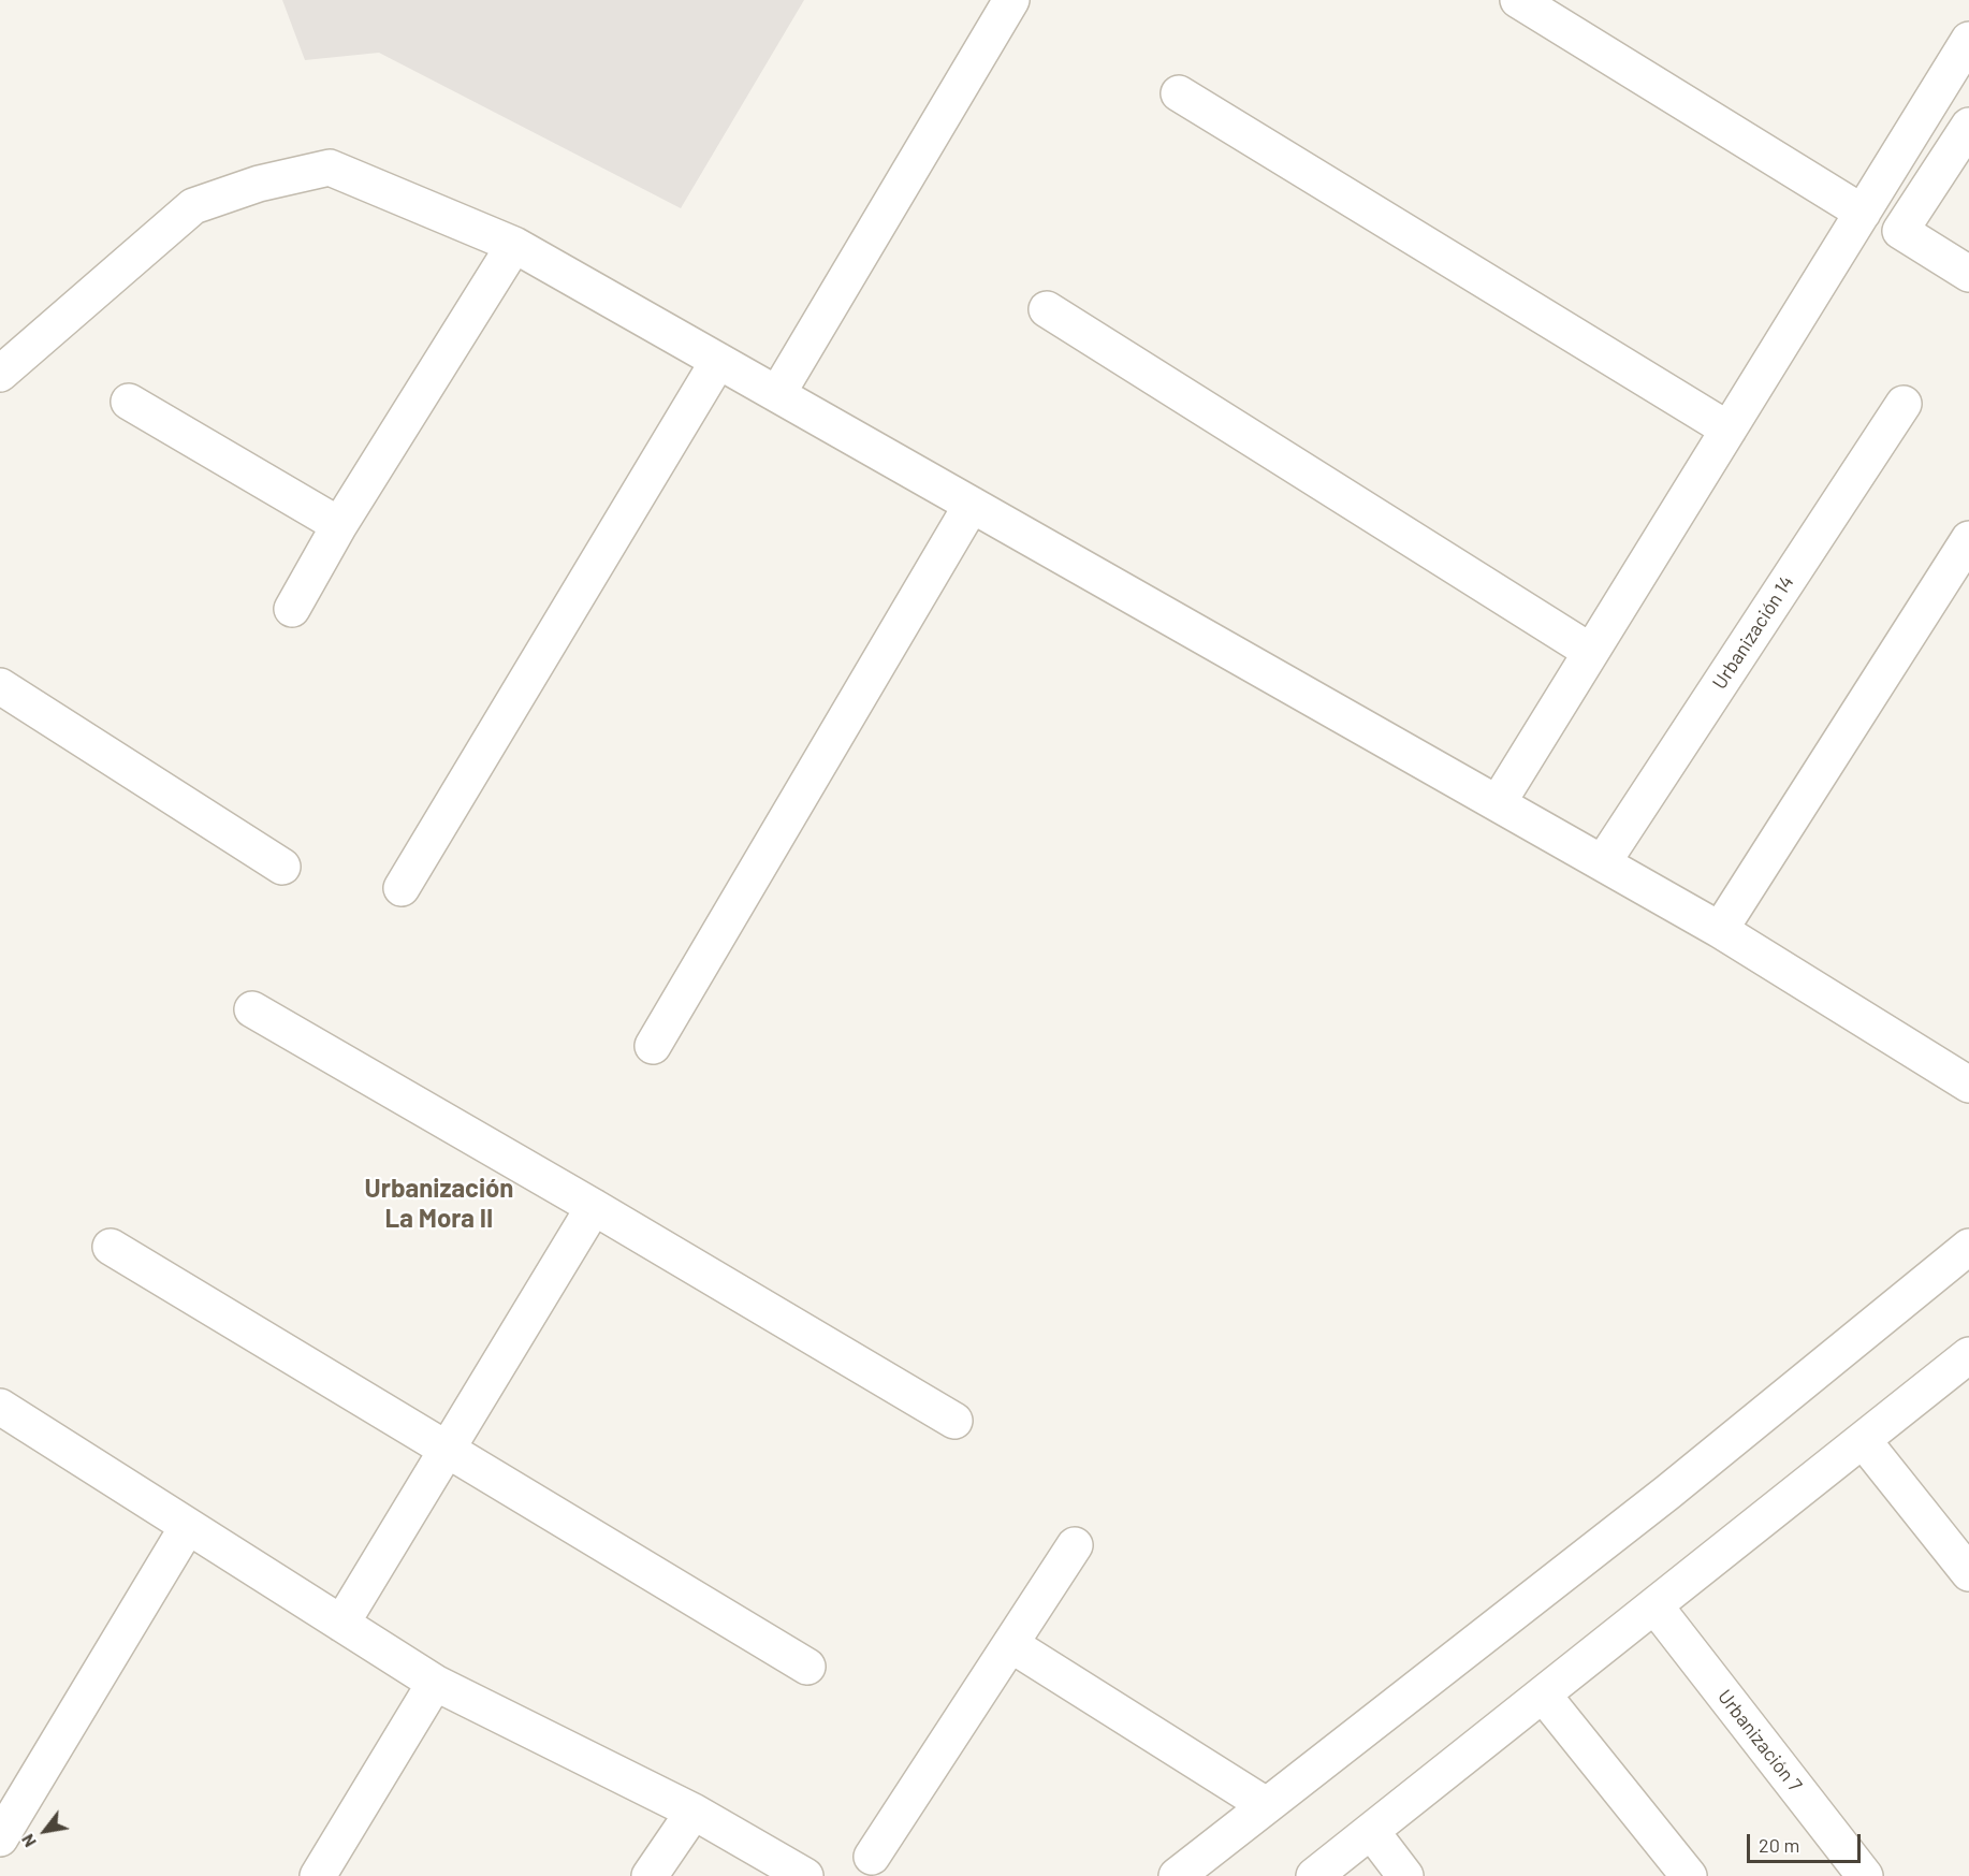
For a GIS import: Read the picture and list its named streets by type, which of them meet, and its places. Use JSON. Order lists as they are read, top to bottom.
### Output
{
  "streets": {
    "street": ["Urbanización 14", "Urbanización 7"]
  },
  "districts": ["Urbanización La Mora II"],
  "scale_bar": "20 m",
  "north": "bottom left"
}
